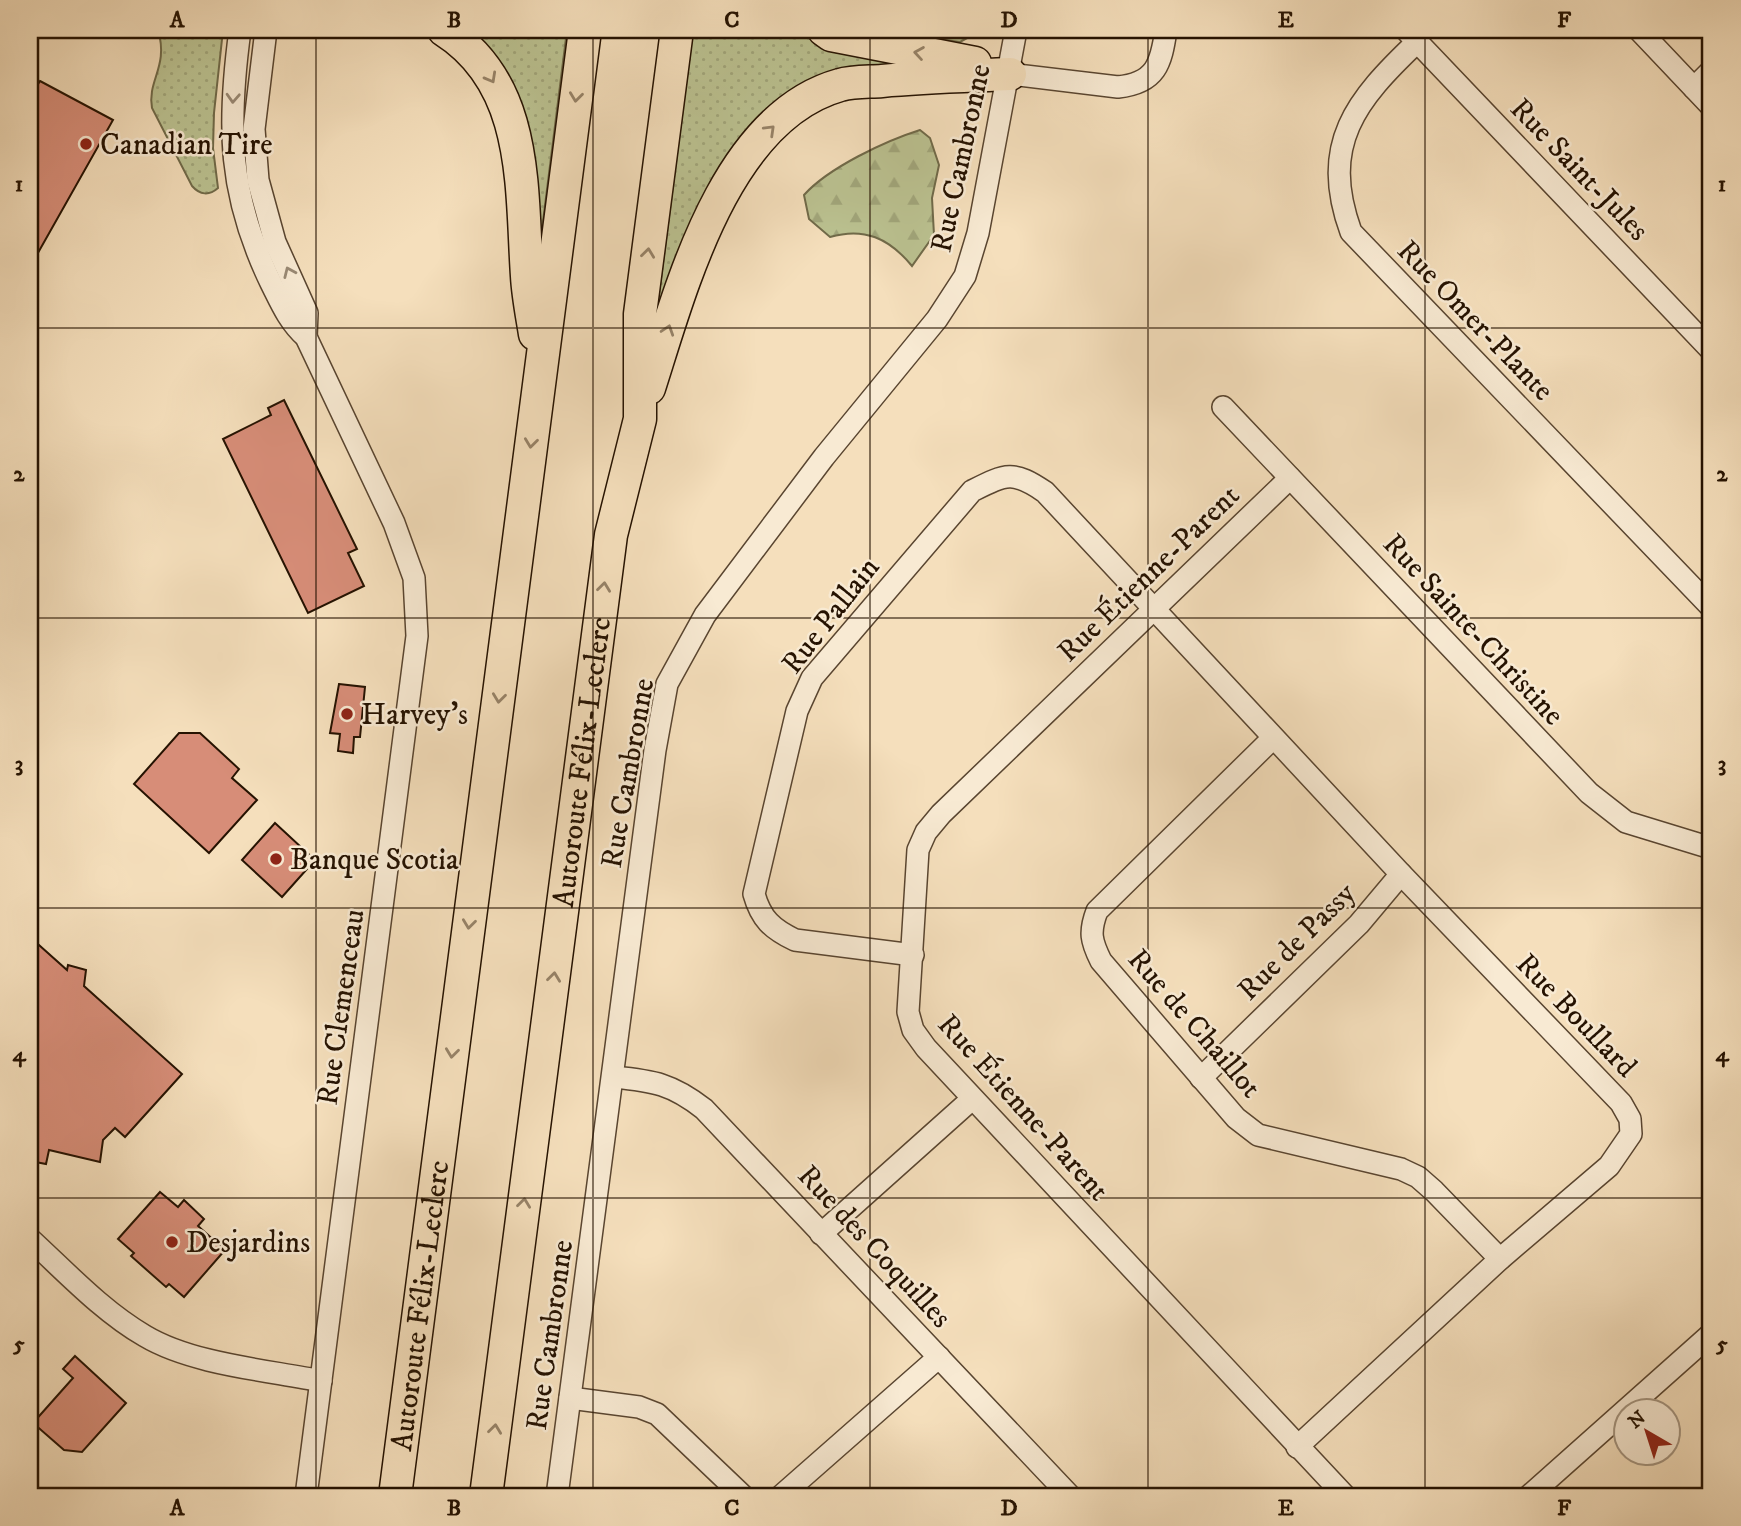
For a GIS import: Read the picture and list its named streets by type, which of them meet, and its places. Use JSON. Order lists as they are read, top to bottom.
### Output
{
  "streets": {
    "highway": ["Autoroute Félix-Leclerc"],
    "street": [
      "Rue Cambronne",
      "Rue Saint-Jules",
      "Rue Omer-Plante",
      "Rue Étienne-Parent",
      "Rue Pallain",
      "Rue Sainte-Christine",
      "Rue de Passy",
      "Rue Clemenceau",
      "Rue Boullard",
      "Rue de Chaillot",
      "Rue des Coquilles"
    ]
  },
  "crossings": [
    ["Rue Cambronne", "Rue des Coquilles"],
    ["Rue Saint-Jules", "Rue Omer-Plante"],
    ["Rue Étienne-Parent", "Rue Pallain"],
    ["Rue Étienne-Parent", "Rue Sainte-Christine"],
    ["Rue Étienne-Parent", "Rue Boullard"],
    ["Rue Pallain", "Rue Boullard"],
    ["Rue de Passy", "Rue Boullard"],
    ["Rue de Passy", "Rue de Chaillot"],
    ["Rue Boullard", "Rue de Chaillot"]
  ],
  "places": [
    "Canadian Tire",
    "Harvey's",
    "Banque Scotia",
    "Desjardins"
  ],
  "north": "top left",
  "grid": {
    "columns": [
      "A",
      "B",
      "C",
      "D",
      "E",
      "F"
    ],
    "rows": [
      "1",
      "2",
      "3",
      "4",
      "5"
    ]
  }
}
